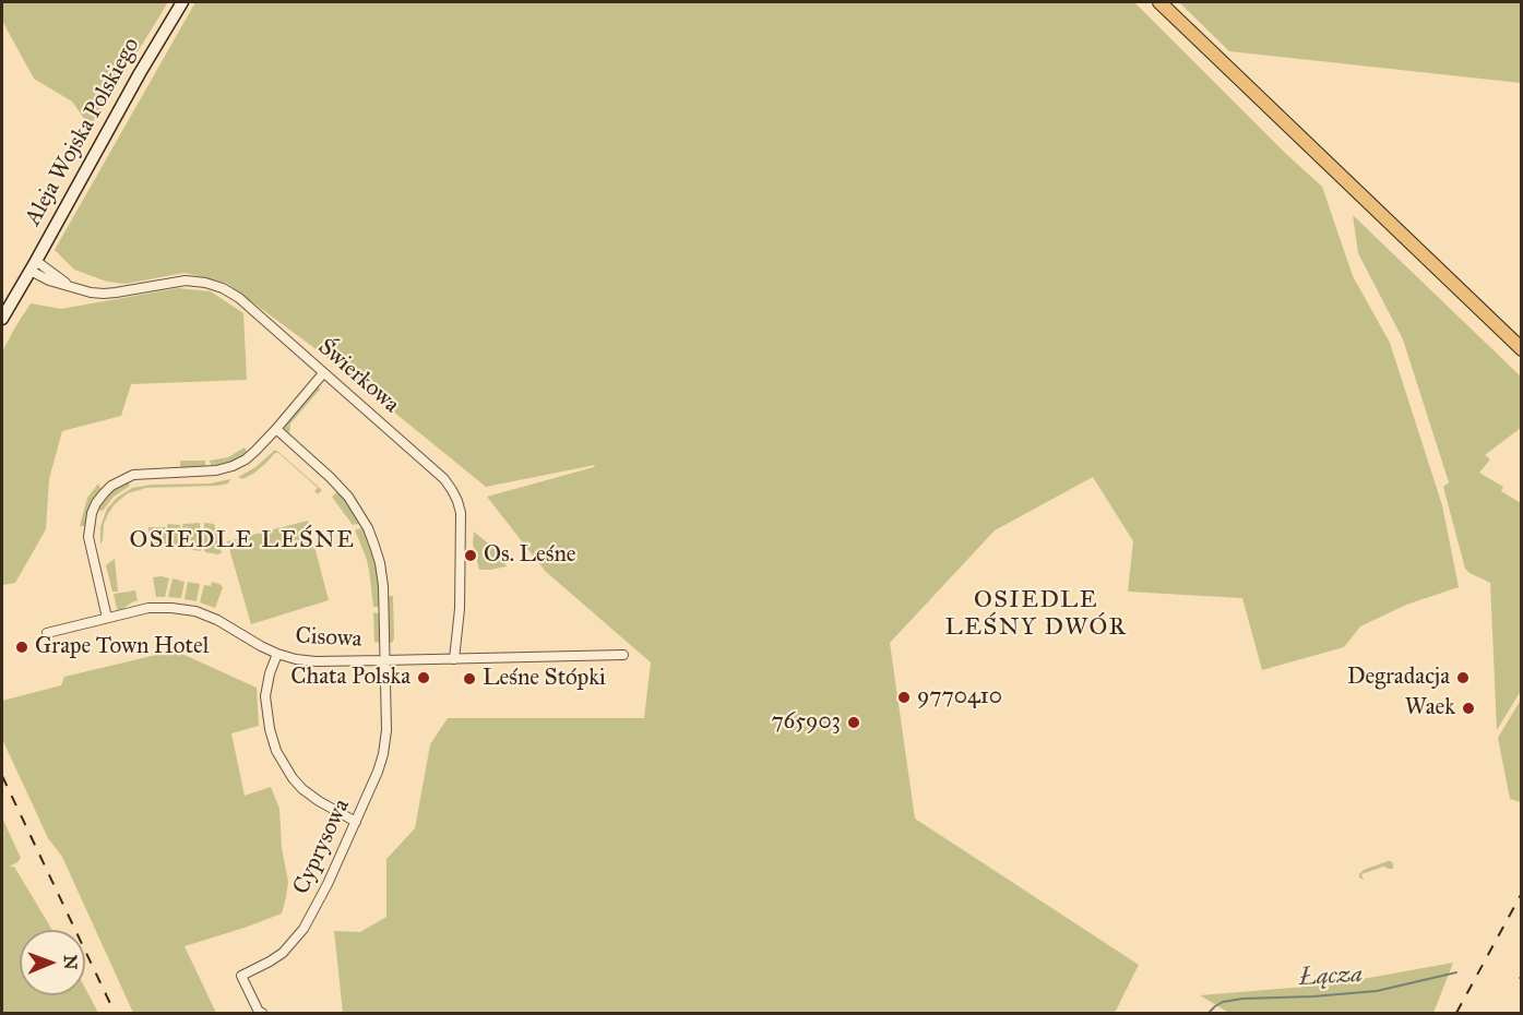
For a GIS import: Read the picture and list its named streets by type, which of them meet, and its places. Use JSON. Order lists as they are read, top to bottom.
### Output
{
  "streets": {
    "main road": ["Aleja Wojska Polskiego"],
    "street": ["Świerkowa", "Cisowa", "Cyprysowa"]
  },
  "crossings": [
    ["Aleja Wojska Polskiego", "Świerkowa"],
    ["Świerkowa", "Cisowa"],
    ["Cisowa", "Cyprysowa"]
  ],
  "districts": ["OSIEDLE LEŚNE", "OSIEDLE LEŚNY DWÓR"],
  "water": ["Łącza"],
  "places": [
    "Os. Leśne",
    "Grape Town Hotel",
    "Chata Polska",
    "Degradacja",
    "Leśne Stópki",
    "9770410",
    "Waek",
    "765903"
  ],
  "north": "right"
}
